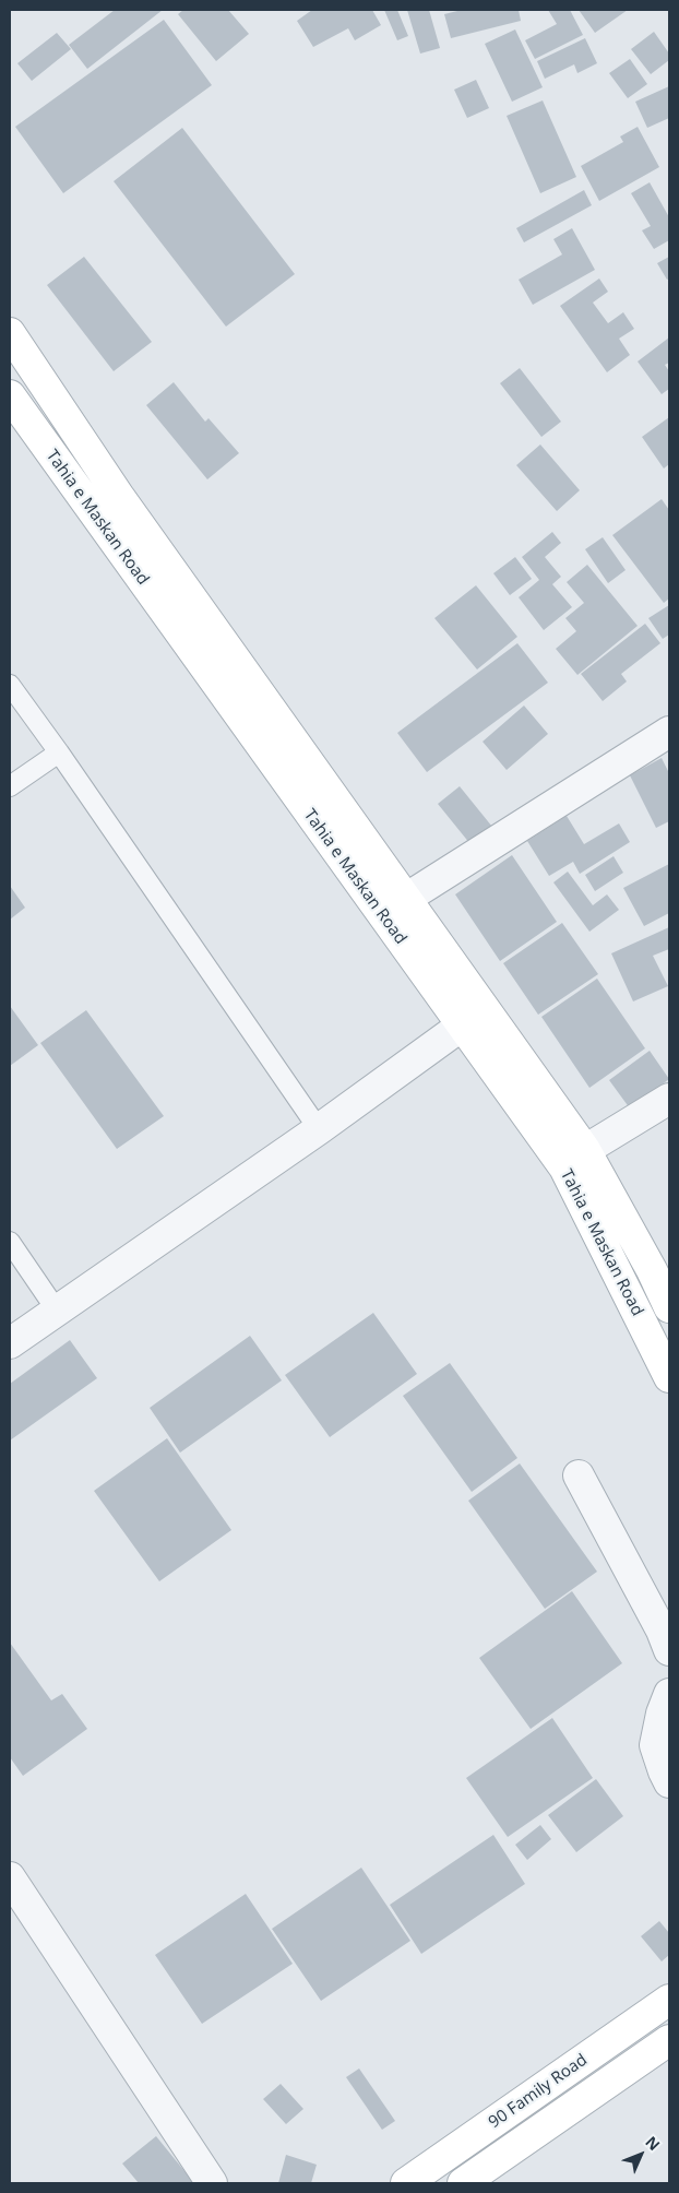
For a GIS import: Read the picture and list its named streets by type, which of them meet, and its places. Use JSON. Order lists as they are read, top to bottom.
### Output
{
  "streets": {
    "main road": ["Tahia e Maskan Road", "90 Family Road"]
  },
  "north": "top right"
}
